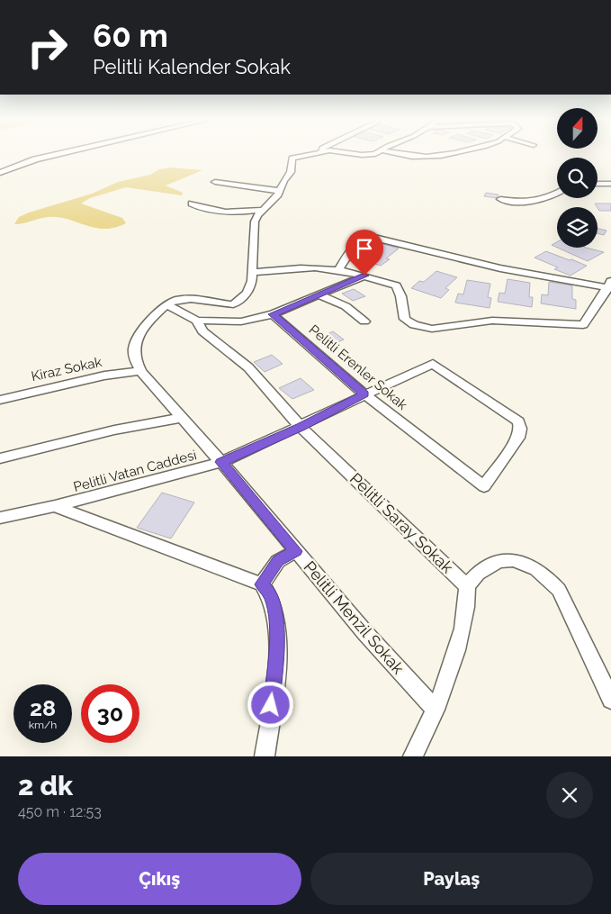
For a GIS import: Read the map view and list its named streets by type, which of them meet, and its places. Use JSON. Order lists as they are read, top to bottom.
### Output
{
  "streets": {
    "street": [
      "Pelitli Erenler Sokak",
      "Kiraz Sokak",
      "Pelitli Vatan Caddesi",
      "Pelitli Saray Sokak",
      "Pelitli Menzil Sokak"
    ]
  },
  "crossings": [
    ["Kiraz Sokak", "Pelitli Vatan Caddesi"],
    ["Pelitli Vatan Caddesi", "Pelitli Saray Sokak"],
    ["Pelitli Vatan Caddesi", "Pelitli Menzil Sokak"]
  ],
  "north": "top",
  "page": {
    "turn": ["60 m", "Pelitli Kalender Sokak"],
    "speed": "28 km/h",
    "limit": "30",
    "heading": ["2 dk", "450 m · 12:53"],
    "buttons": ["Çıkış", "Paylaş"]
  }
}
